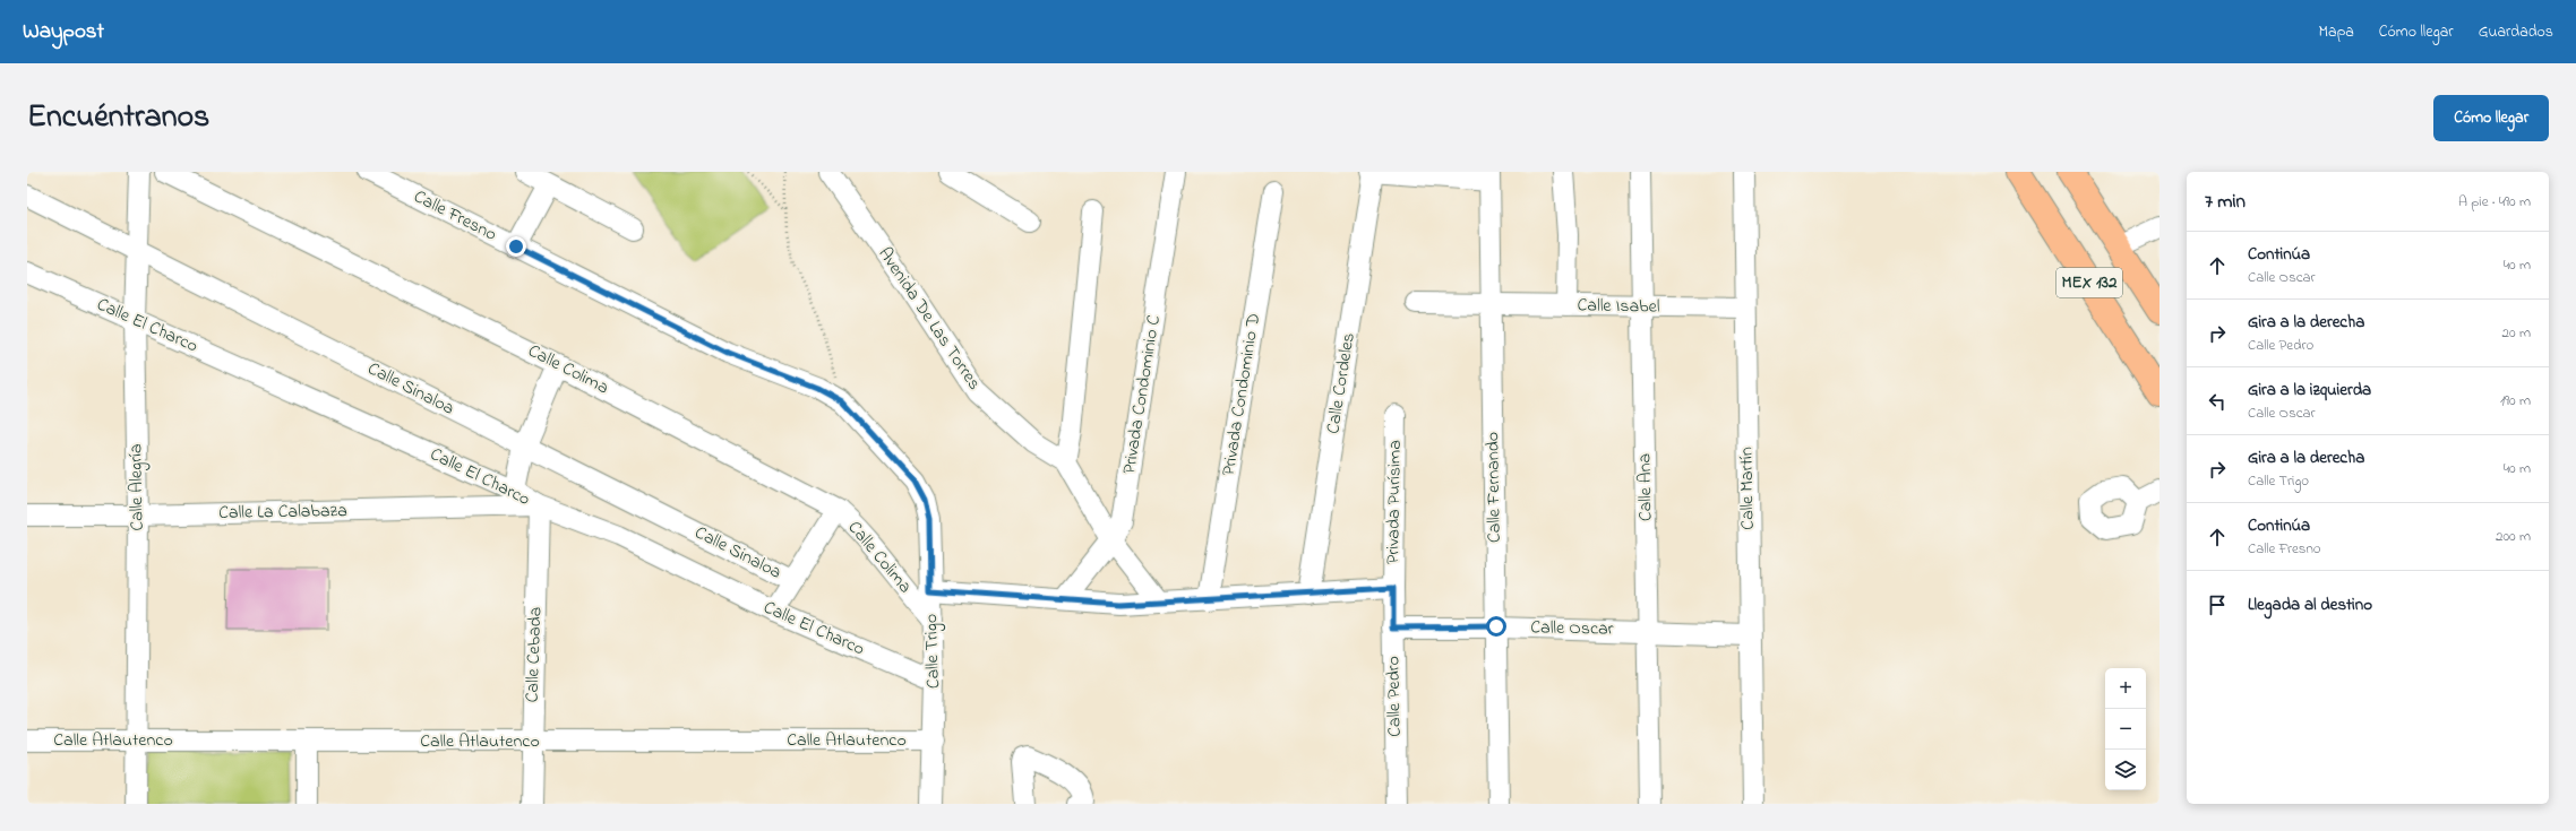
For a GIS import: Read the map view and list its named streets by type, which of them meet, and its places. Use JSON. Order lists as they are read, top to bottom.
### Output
{
  "streets": {
    "highway": ["MEX 132"],
    "street": [
      "Calle Fresno",
      "Calle Isabel",
      "Avenida De Las Torres",
      "Calle El Charco",
      "Calle Colima",
      "Calle Cordeles",
      "Calle Sinaloa",
      "Privada Condominio C",
      "Privada Condominio D",
      "Calle Alegría",
      "Calle Fernando",
      "Calle Ana",
      "Calle Martín",
      "Privada Purísima",
      "Calle La Calabaza",
      "Calle Oscar",
      "Calle Trigo",
      "Calle Cebada",
      "Calle Pedro",
      "Calle Atlautenco"
    ]
  },
  "crossings": [
    ["Calle Fresno", "Calle Trigo"],
    ["Calle Isabel", "Calle Fernando"],
    ["Calle Isabel", "Calle Ana"],
    ["Calle Isabel", "Calle Martín"],
    ["Avenida De Las Torres", "Privada Condominio C"],
    ["Calle El Charco", "Calle Alegría"],
    ["Calle El Charco", "Calle La Calabaza"],
    ["Calle El Charco", "Calle Trigo"],
    ["Calle El Charco", "Calle Cebada"],
    ["Calle Colima", "Calle Trigo"],
    ["Calle Cordeles", "Calle Fernando"],
    ["Calle Sinaloa", "Calle Alegría"],
    ["Calle Alegría", "Calle La Calabaza"],
    ["Calle Alegría", "Calle Atlautenco"],
    ["Calle Fernando", "Calle Oscar"],
    ["Calle Ana", "Calle Oscar"],
    ["Calle Martín", "Calle Oscar"],
    ["Privada Purísima", "Calle Pedro"],
    ["Calle La Calabaza", "Calle Cebada"],
    ["Calle Oscar", "Calle Pedro"],
    ["Calle Trigo", "Calle Atlautenco"],
    ["Calle Cebada", "Calle Atlautenco"]
  ],
  "page": {
    "header": "Waypost",
    "nav": ["Mapa", "Cómo llegar", "Guardados"],
    "title": "Encuéntranos",
    "buttons": "Cómo llegar",
    "heading": ["7 min", "A pie · 490 m"],
    "list": [
      ["Continúa", "Calle Oscar", "40 m"],
      ["Gira a la derecha", "Calle Pedro", "20 m"],
      ["Gira a la izquierda", "Calle Oscar", "190 m"],
      ["Gira a la derecha", "Calle Trigo", "40 m"],
      ["Continúa", "Calle Fresno", "200 m"],
      "Llegada al destino"
    ],
    "map_buttons": ["+", "−"]
  }
}
